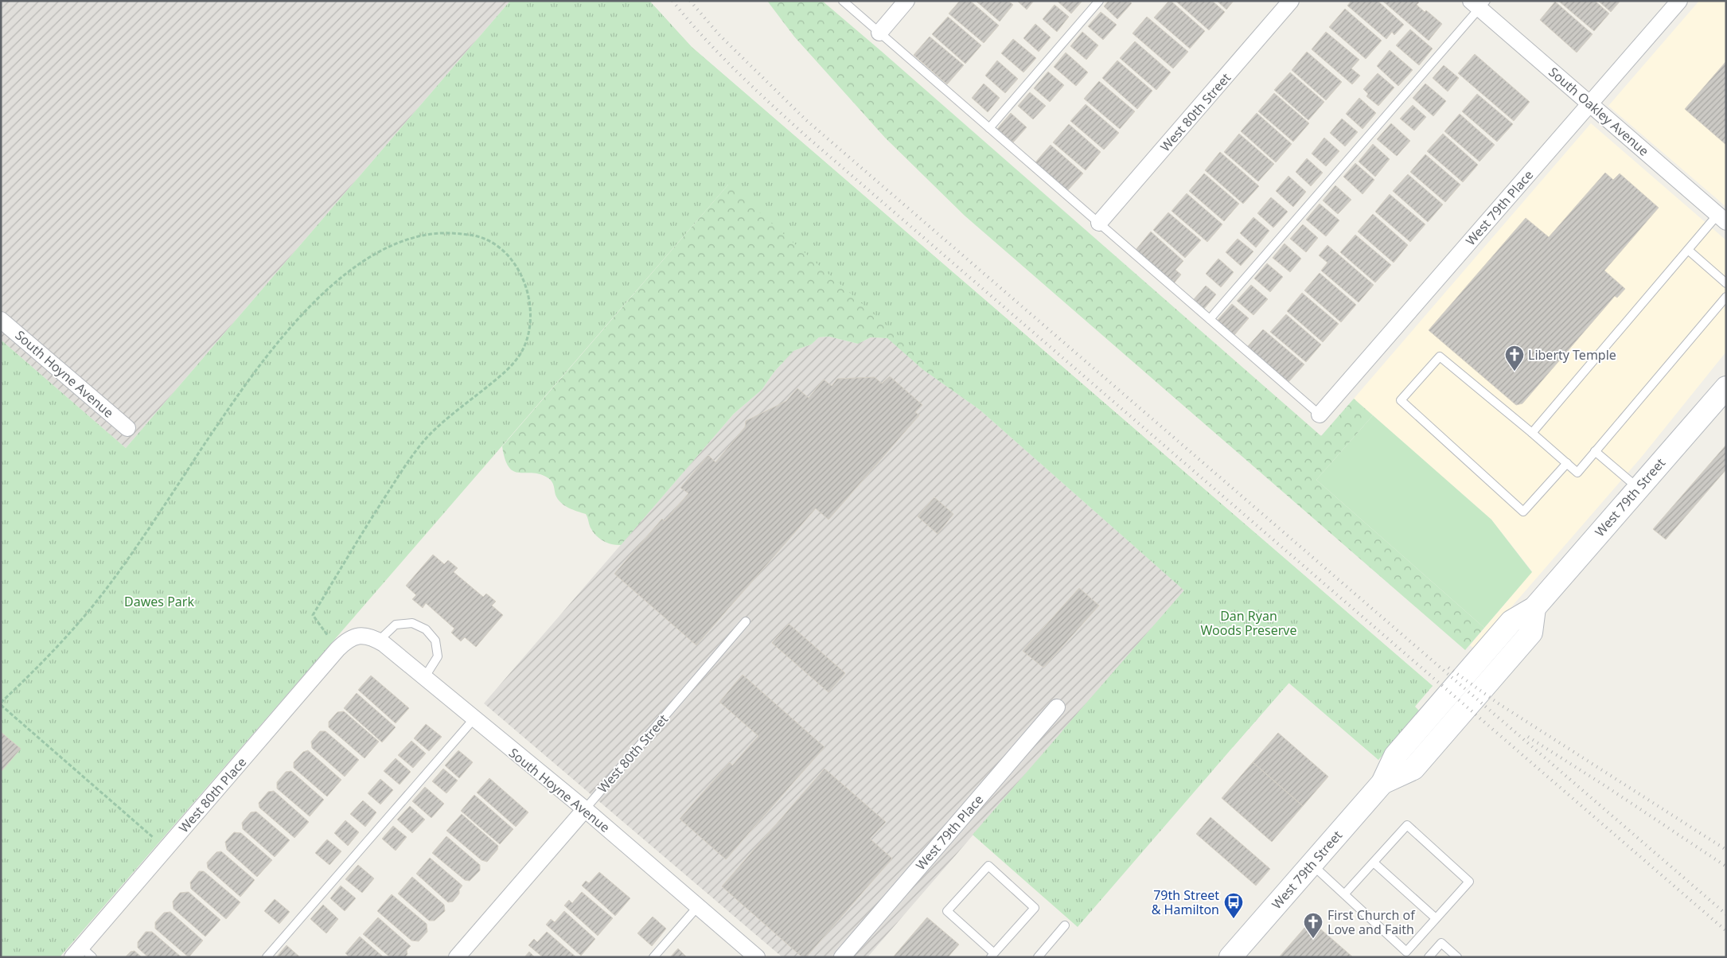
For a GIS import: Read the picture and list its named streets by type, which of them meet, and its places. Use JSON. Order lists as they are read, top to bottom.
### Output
{
  "streets": {
    "main road": ["West 79th Street"],
    "street": [
      "South Oakley Avenue",
      "West 80th Street",
      "West 79th Place",
      "South Hoyne Avenue",
      "West 80th Place"
    ]
  },
  "crossings": [
    ["South Oakley Avenue", "West 79th Place"],
    ["West 80th Street", "South Hoyne Avenue"],
    ["South Hoyne Avenue", "West 80th Place"]
  ],
  "parks": ["Dawes Park", "Dan Ryan Woods Preserve"],
  "places": {
    "church": ["Liberty Temple", "First Church of Love and Faith"],
    "bus stop": ["79th Street & Hamilton"]
  }
}
